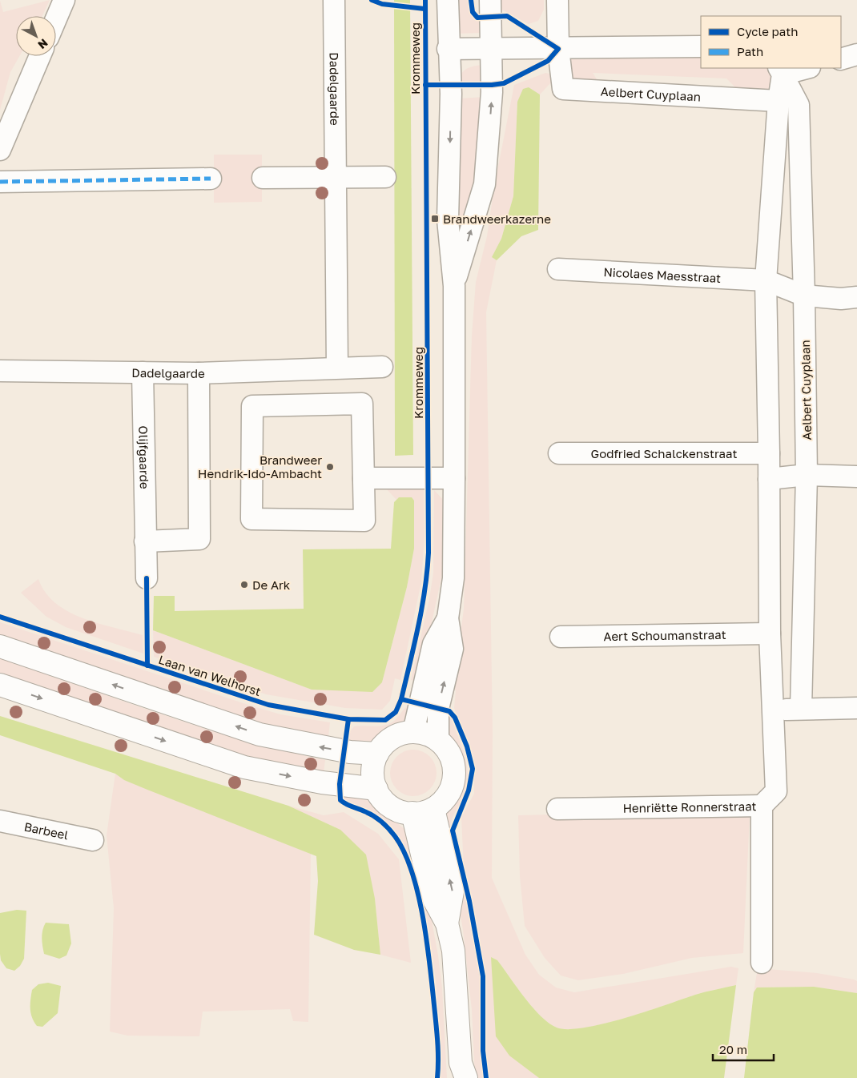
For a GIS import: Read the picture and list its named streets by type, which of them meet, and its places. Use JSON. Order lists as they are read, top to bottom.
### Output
{
  "streets": {
    "street": [
      "Dadelgaarde",
      "Aelbert Cuyplaan",
      "Nicolaes Maesstraat",
      "Godfried Schalckenstraat",
      "Olijfgaarde",
      "Aert Schoumanstraat",
      "Henriëtte Ronnerstraat",
      "Barbeel"
    ],
    "cycle path": ["Krommeweg"]
  },
  "crossings": [
    ["Dadelgaarde", "Olijfgaarde"],
    ["Aelbert Cuyplaan", "Nicolaes Maesstraat"]
  ],
  "places": {
    "transit": ["Brandweerkazerne"],
    "other": ["Brandweer Hendrik-Ido-Ambacht", "De Ark"]
  },
  "legend": ["Cycle path", "Path"],
  "scale_bar": "20 m",
  "north": "bottom right"
}
